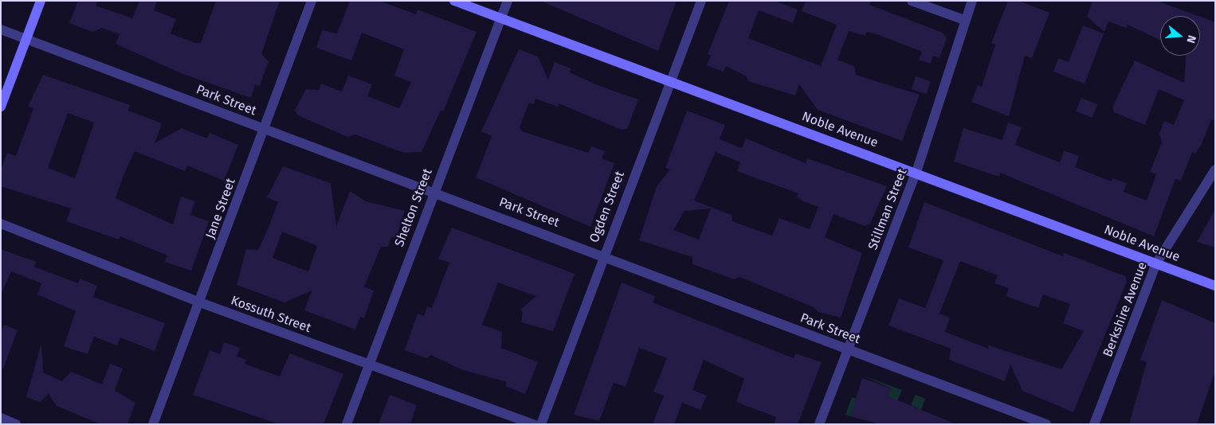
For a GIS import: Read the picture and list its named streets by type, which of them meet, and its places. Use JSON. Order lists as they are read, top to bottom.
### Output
{
  "streets": {
    "main road": ["Noble Avenue"],
    "street": [
      "Park Street",
      "Ogden Street",
      "Shelton Street",
      "Jane Street",
      "Stillman Street",
      "Berkshire Avenue",
      "Kossuth Street"
    ]
  },
  "crossings": [
    ["Park Street", "Ogden Street"],
    ["Park Street", "Shelton Street"],
    ["Park Street", "Jane Street"],
    ["Park Street", "Stillman Street"],
    ["Noble Avenue", "Ogden Street"],
    ["Noble Avenue", "Shelton Street"],
    ["Noble Avenue", "Stillman Street"],
    ["Noble Avenue", "Berkshire Avenue"],
    ["Shelton Street", "Kossuth Street"],
    ["Jane Street", "Kossuth Street"]
  ],
  "north": "right"
}
